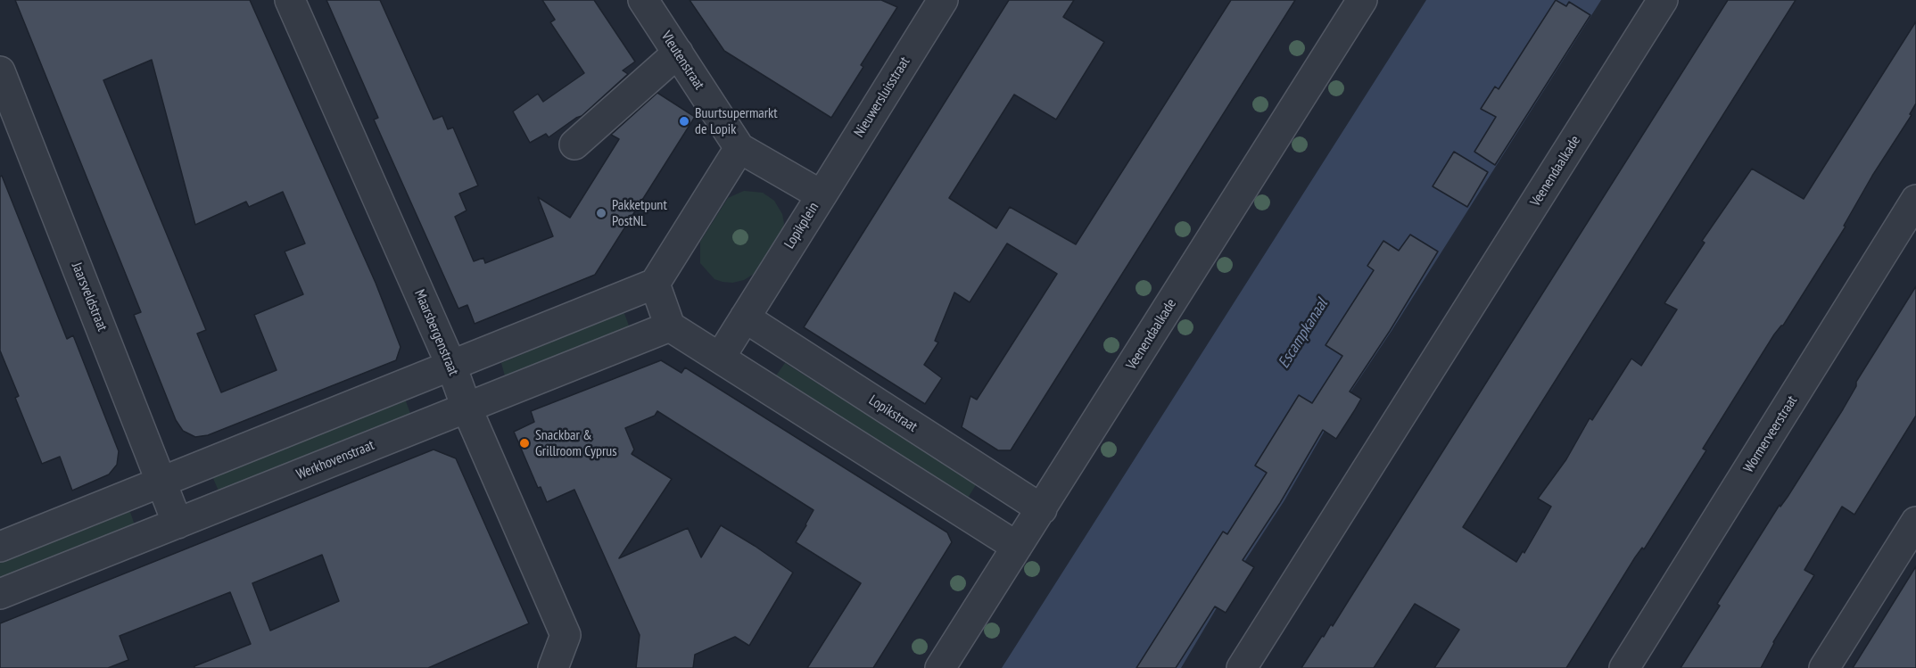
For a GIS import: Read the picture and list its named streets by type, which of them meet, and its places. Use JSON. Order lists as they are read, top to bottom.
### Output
{
  "streets": {
    "street": [
      "Vleutenstraat",
      "Nieuwersluisstraat",
      "Veenendaalkade",
      "Lopikplein",
      "Jaarsveldstraat",
      "Maarsbergenstraat",
      "Lopikstraat",
      "Wormerveerstraat",
      "Werkhovenstraat"
    ]
  },
  "crossings": [
    ["Vleutenstraat", "Lopikplein"],
    ["Nieuwersluisstraat", "Lopikplein"],
    ["Veenendaalkade", "Lopikstraat"],
    ["Lopikplein", "Lopikstraat"],
    ["Jaarsveldstraat", "Werkhovenstraat"],
    ["Maarsbergenstraat", "Werkhovenstraat"]
  ],
  "water": ["Escampkanaal"],
  "places": ["Buurtsupermarkt de Lopik", "Pakketpunt PostNL", "Snackbar & Grillroom Cyprus"]
}
